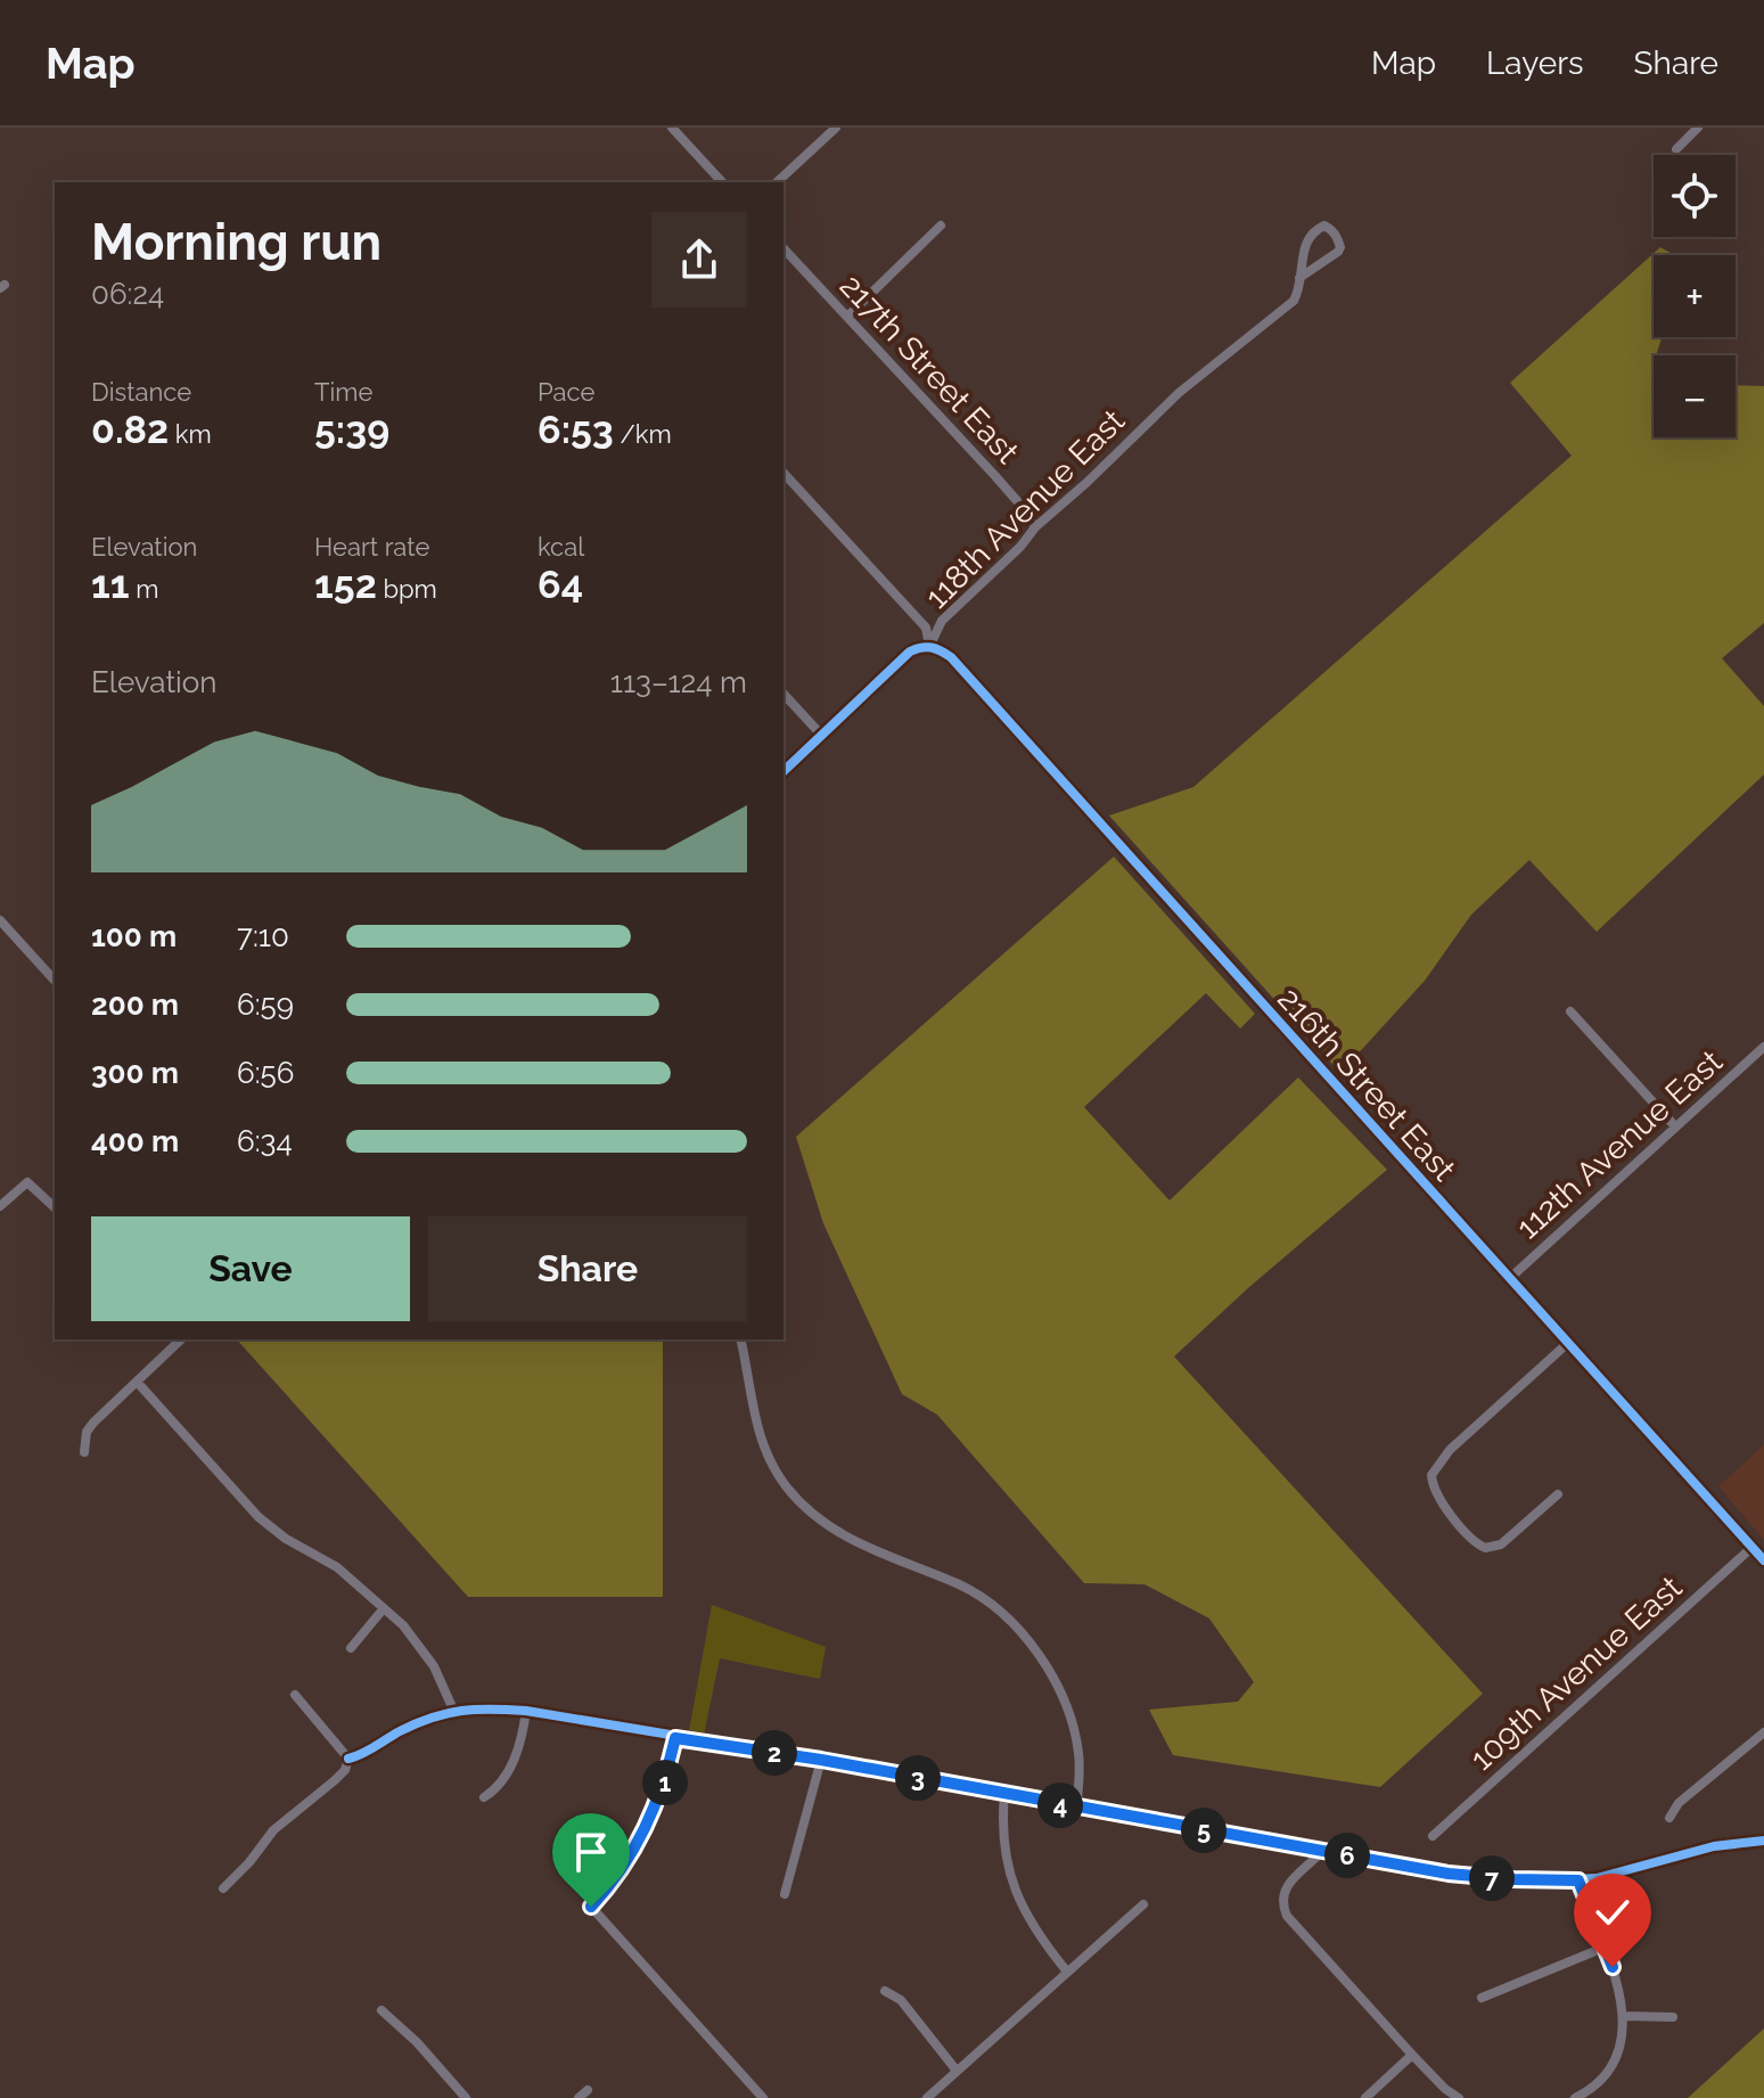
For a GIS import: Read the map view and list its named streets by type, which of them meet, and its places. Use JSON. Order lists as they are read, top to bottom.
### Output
{
  "streets": {
    "street": [
      "217th Street East",
      "118th Avenue East",
      "216th Street East",
      "112th Avenue East",
      "109th Avenue East"
    ]
  },
  "crossings": [
    ["217th Street East", "118th Avenue East"],
    ["118th Avenue East", "216th Street East"],
    ["216th Street East", "112th Avenue East"],
    ["216th Street East", "109th Avenue East"]
  ],
  "page": {
    "header": "Map",
    "nav": ["Map", "Layers", "Share"],
    "map_buttons": ["+", "−"],
    "heading": ["Morning run", "06:24"],
    "stats": [
      ["Distance", "0.82 km"],
      ["Time", "5:39"],
      ["Pace", "6:53 /km"],
      ["Elevation", "11 m"],
      ["Heart rate", "152 bpm"],
      ["kcal", "64"]
    ],
    "chart": ["Elevation", "113–124 m"],
    "list": [
      {
        "name": "100 m",
        "note": "7:10"
      },
      {
        "name": "200 m",
        "note": "6:59"
      },
      {
        "name": "300 m",
        "note": "6:56"
      },
      {
        "name": "400 m",
        "note": "6:34"
      }
    ],
    "buttons": ["Save", "Share"],
    "pins": [
      "2",
      "3",
      "1",
      "4",
      "5",
      "6",
      "7"
    ]
  }
}
